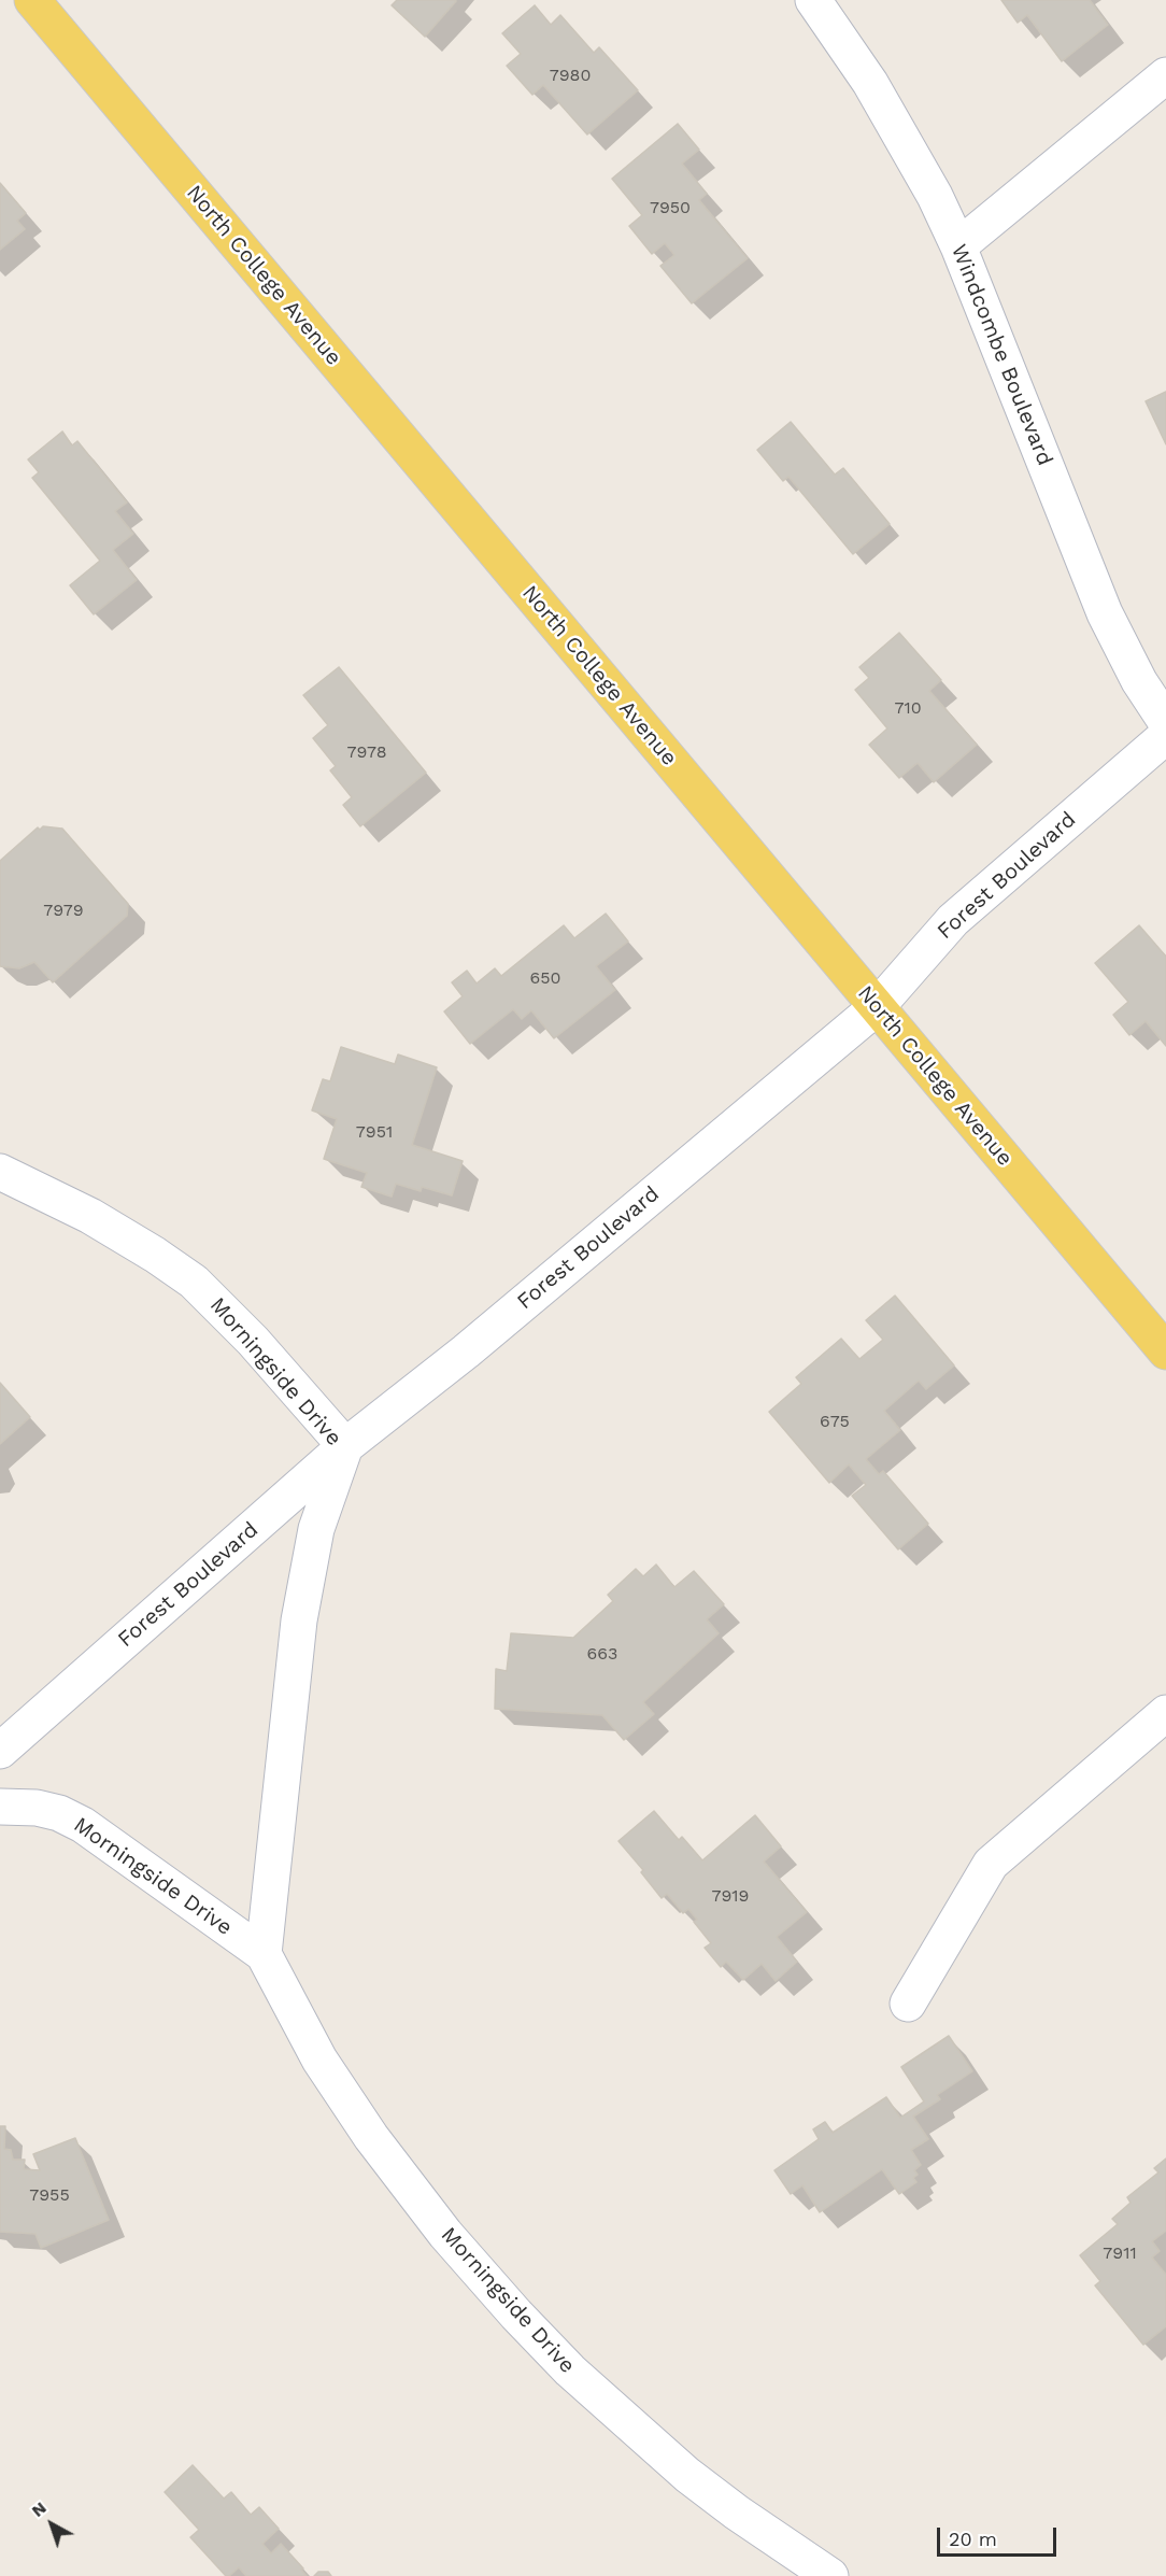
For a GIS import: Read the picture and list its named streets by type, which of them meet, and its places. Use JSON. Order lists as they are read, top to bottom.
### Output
{
  "streets": {
    "main road": ["North College Avenue"],
    "street": ["Windcombe Boulevard", "Forest Boulevard", "Morningside Drive"]
  },
  "crossings": [
    ["North College Avenue", "Forest Boulevard"],
    ["Forest Boulevard", "Morningside Drive"]
  ],
  "house_numbers": [
    "7980",
    "7950",
    "710",
    "7978",
    "7979",
    "650",
    "7951",
    "675",
    "663",
    "7919",
    "7955",
    "7911"
  ],
  "scale_bar": "20 m",
  "north": "top left"
}
